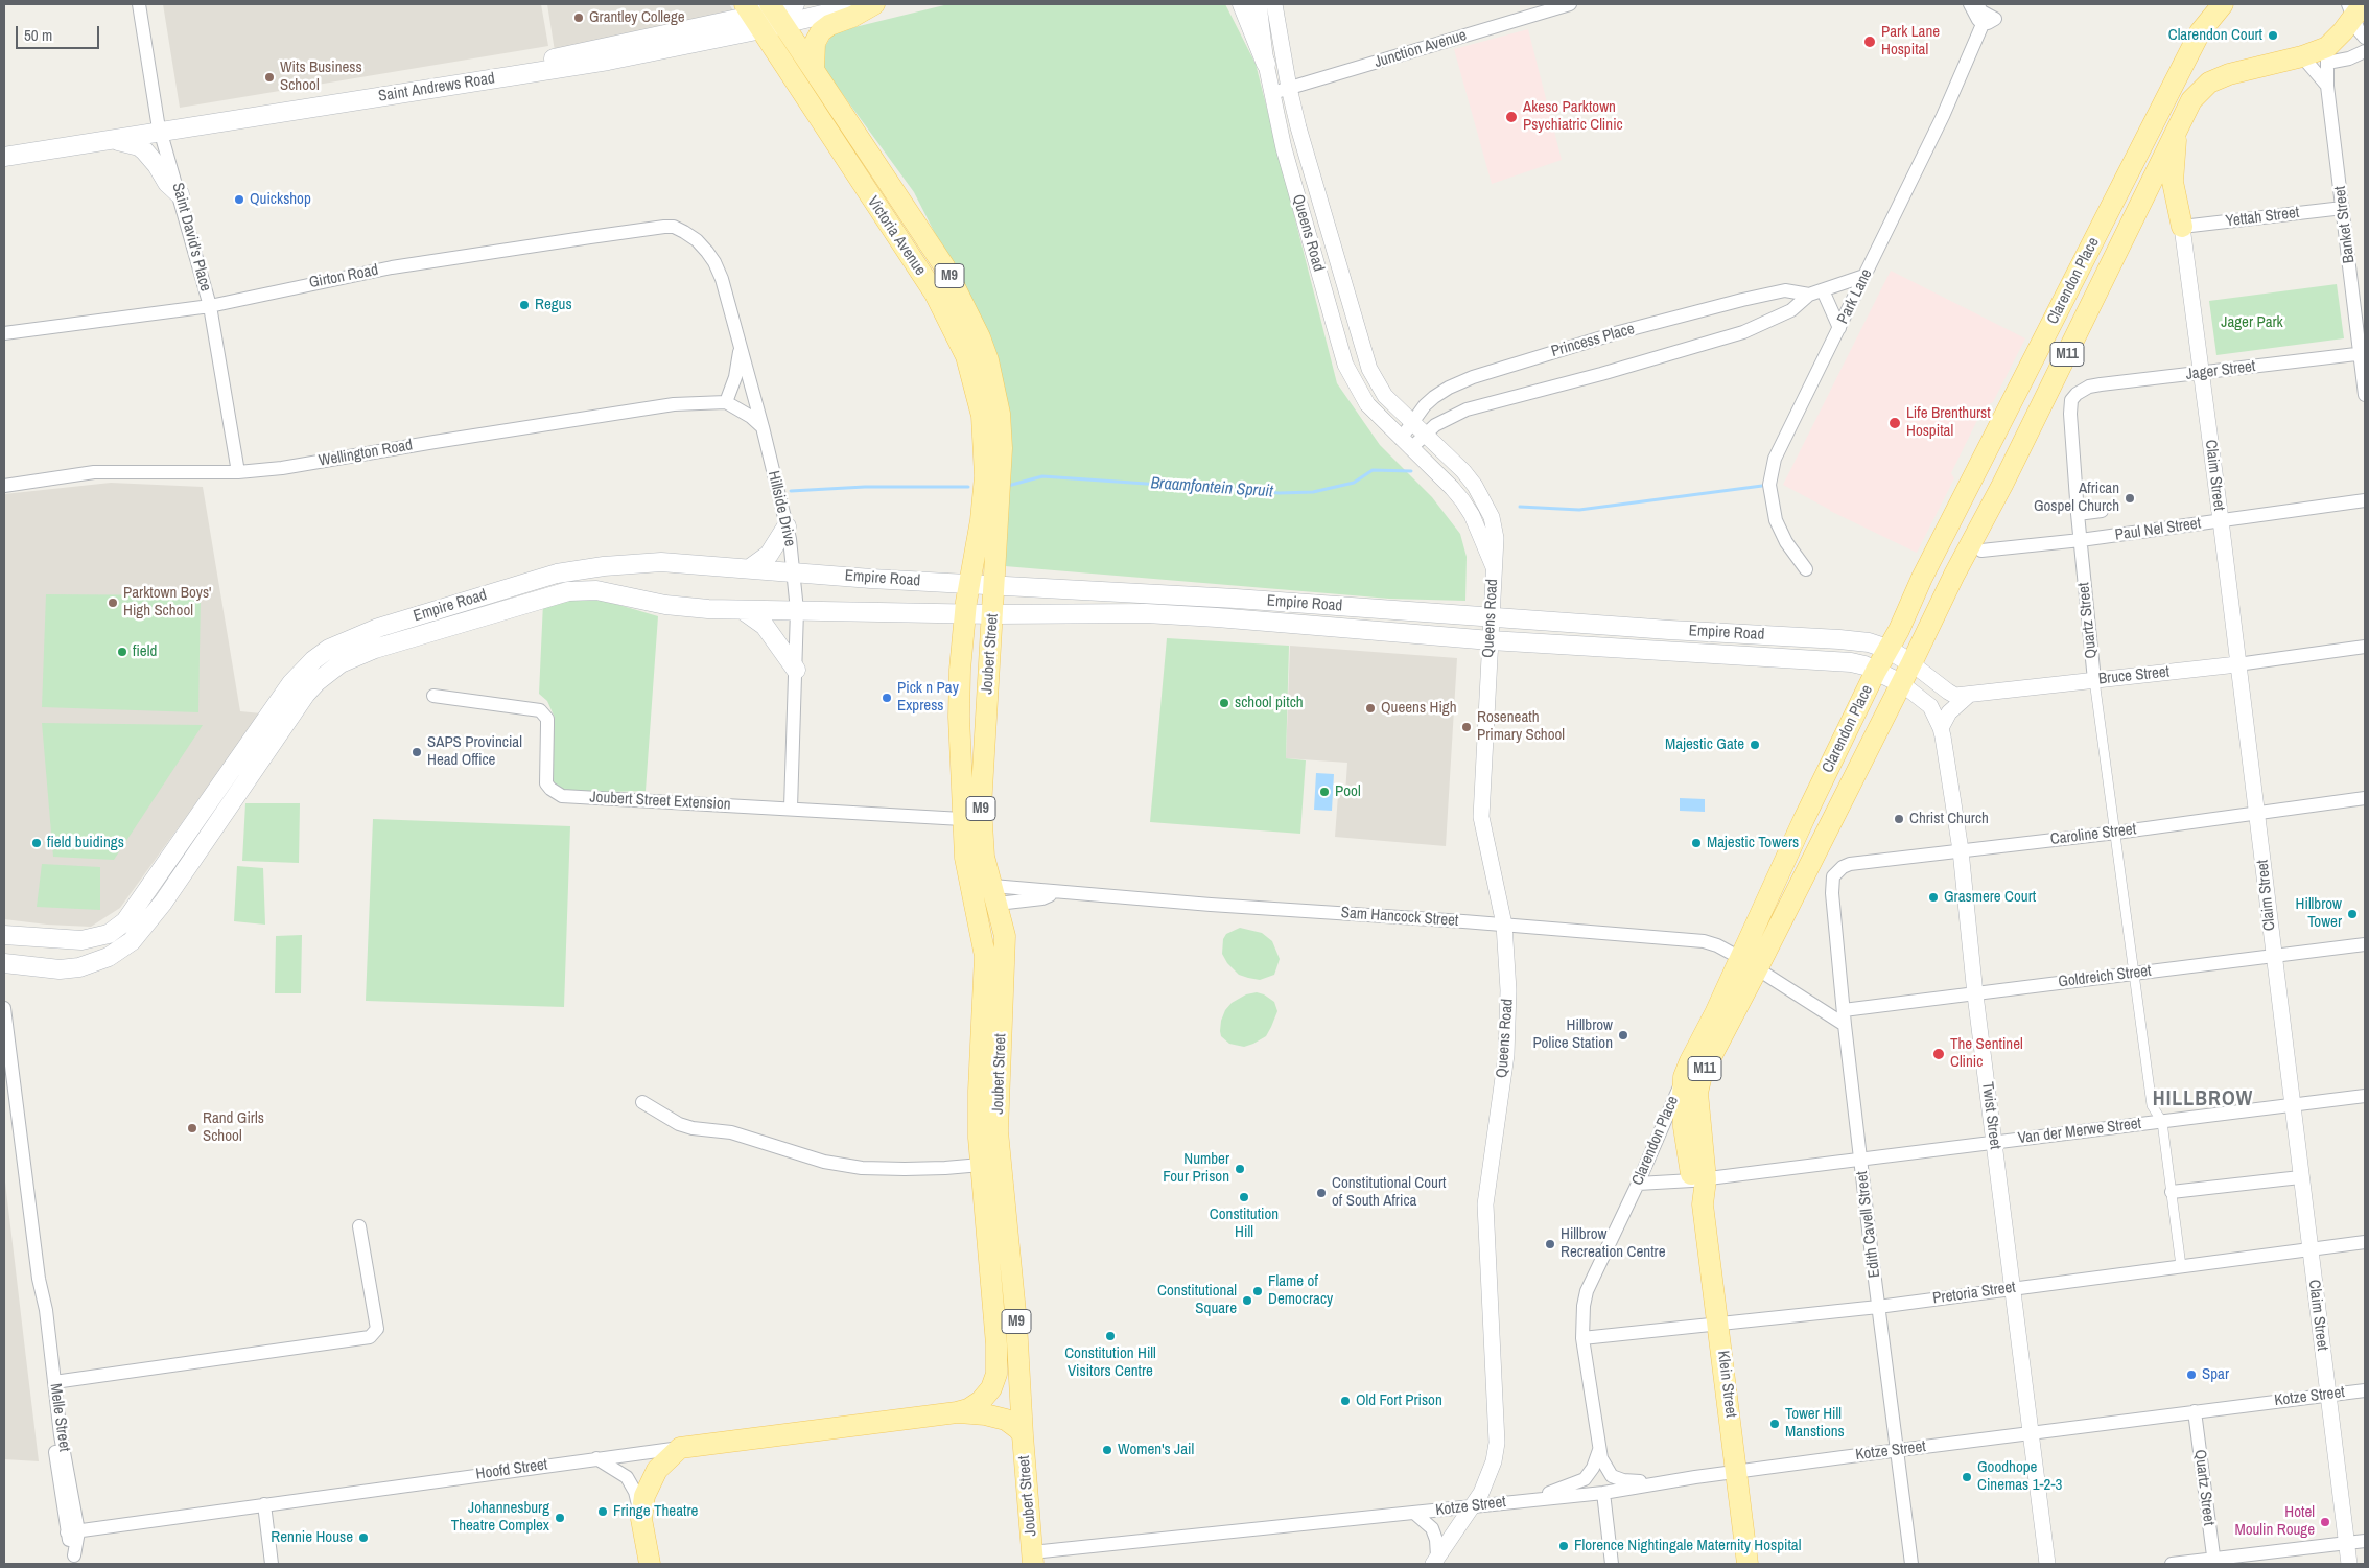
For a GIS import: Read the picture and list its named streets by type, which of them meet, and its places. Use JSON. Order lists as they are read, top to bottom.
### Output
{
  "streets": {
    "main road": [
      "Saint Andrews Road",
      "Victoria Avenue",
      "M9",
      "Clarendon Place",
      "M11",
      "Empire Road",
      "Joubert Street",
      "Klein Street",
      "Hoofd Street"
    ],
    "street": [
      "Junction Avenue",
      "Yettah Street",
      "Banket Street",
      "Queens Road",
      "Saint David's Place",
      "Girton Road",
      "Park Lane",
      "Princess Place",
      "Jager Street",
      "Wellington Road",
      "Claim Street",
      "Hillside Drive",
      "Paul Nel Street",
      "Quartz Street",
      "Bruce Street",
      "Joubert Street Extension",
      "Caroline Street",
      "Sam Hancock Street",
      "Goldreich Street",
      "Twist Street",
      "Van der Merwe Street",
      "Edith Cavell Street",
      "Pretoria Street",
      "Kotze Street",
      "Melle Street"
    ]
  },
  "crossings": [
    ["Junction Avenue", "Queens Road"],
    ["Saint Andrews Road", "Victoria Avenue"],
    ["Saint Andrews Road", "Saint David's Place"],
    ["Yettah Street", "Banket Street"],
    ["Yettah Street", "Claim Street"],
    ["Banket Street", "Clarendon Place"],
    ["Banket Street", "M11"],
    ["Banket Street", "Jager Street"],
    ["Queens Road", "Princess Place"],
    ["Queens Road", "Empire Road"],
    ["Queens Road", "Sam Hancock Street"],
    ["Queens Road", "Kotze Street"],
    ["Victoria Avenue", "Empire Road"],
    ["Victoria Avenue", "Joubert Street"],
    ["Saint David's Place", "Girton Road"],
    ["Saint David's Place", "Wellington Road"],
    ["Girton Road", "Hillside Drive"],
    ["Clarendon Place", "M11"],
    ["Clarendon Place", "Empire Road"],
    ["Clarendon Place", "Bruce Street"],
    ["Clarendon Place", "Sam Hancock Street"],
    ["Clarendon Place", "Twist Street"],
    ["Clarendon Place", "Van der Merwe Street"],
    ["Clarendon Place", "Pretoria Street"],
    ["Clarendon Place", "Klein Street"],
    ["Clarendon Place", "Kotze Street"],
    ["Park Lane", "Princess Place"],
    ["Jager Street", "Claim Street"],
    ["Jager Street", "Quartz Street"],
    ["Claim Street", "Paul Nel Street"],
    ["Claim Street", "Bruce Street"],
    ["Claim Street", "Caroline Street"],
    ["Claim Street", "Goldreich Street"],
    ["Claim Street", "Van der Merwe Street"],
    ["Claim Street", "Pretoria Street"],
    ["Claim Street", "Kotze Street"],
    ["Hillside Drive", "Empire Road"],
    ["Hillside Drive", "Joubert Street Extension"],
    ["Paul Nel Street", "Quartz Street"],
    ["Empire Road", "Joubert Street"],
    ["Empire Road", "Bruce Street"],
    ["Empire Road", "Twist Street"],
    ["Quartz Street", "Bruce Street"],
    ["Quartz Street", "Caroline Street"],
    ["Quartz Street", "Goldreich Street"],
    ["Quartz Street", "Van der Merwe Street"],
    ["Quartz Street", "Kotze Street"],
    ["Joubert Street", "Joubert Street Extension"],
    ["Joubert Street", "Sam Hancock Street"],
    ["Joubert Street", "Kotze Street"],
    ["Joubert Street", "Hoofd Street"],
    ["Caroline Street", "Twist Street"],
    ["Caroline Street", "Edith Cavell Street"],
    ["Goldreich Street", "Twist Street"],
    ["Goldreich Street", "Edith Cavell Street"],
    ["Twist Street", "Van der Merwe Street"],
    ["Twist Street", "Pretoria Street"],
    ["Twist Street", "Kotze Street"],
    ["Van der Merwe Street", "Edith Cavell Street"],
    ["Van der Merwe Street", "Klein Street"],
    ["Edith Cavell Street", "Pretoria Street"],
    ["Edith Cavell Street", "Kotze Street"],
    ["Pretoria Street", "Klein Street"],
    ["Klein Street", "Kotze Street"],
    ["Melle Street", "Hoofd Street"]
  ],
  "districts": ["HILLBROW"],
  "water": ["Braamfontein Spruit"],
  "parks": ["Jager Park"],
  "places": [
    "Grantley College",
    "Clarendon Court",
    "Park Lane Hospital",
    "Wits Business School",
    "Akeso Parktown Psychiatric Clinic",
    "Quickshop",
    "Regus",
    "Life Brenthurst Hospital",
    "African Gospel Church",
    "Parktown Boys' High School",
    "field",
    "Pick n Pay Express",
    "school pitch",
    "Queens High",
    "Roseneath Primary School",
    "Majestic Gate",
    "SAPS Provincial Head Office",
    "Pool",
    "Christ Church",
    "field buidings",
    "Majestic Towers",
    "Grasmere Court",
    "Hillbrow Tower",
    "Hillbrow Police Station",
    "The Sentinel Clinic",
    "Rand Girls School",
    "Number Four Prison",
    "Constitutional Court of South Africa",
    "Constitution Hill",
    "Hillbrow Recreation Centre",
    "Flame of Democracy",
    "Constitutional Square",
    "Constitution Hill Visitors Centre",
    "Spar",
    "Old Fort Prison",
    "Tower Hill Manstions",
    "Women's Jail",
    "Goodhope Cinemas 1-2-3",
    "Fringe Theatre",
    "Johannesburg Theatre Complex",
    "Hotel Moulin Rouge",
    "Rennie House",
    "Florence Nightingale Maternity Hospital"
  ],
  "scale_bar": "50 m"
}
